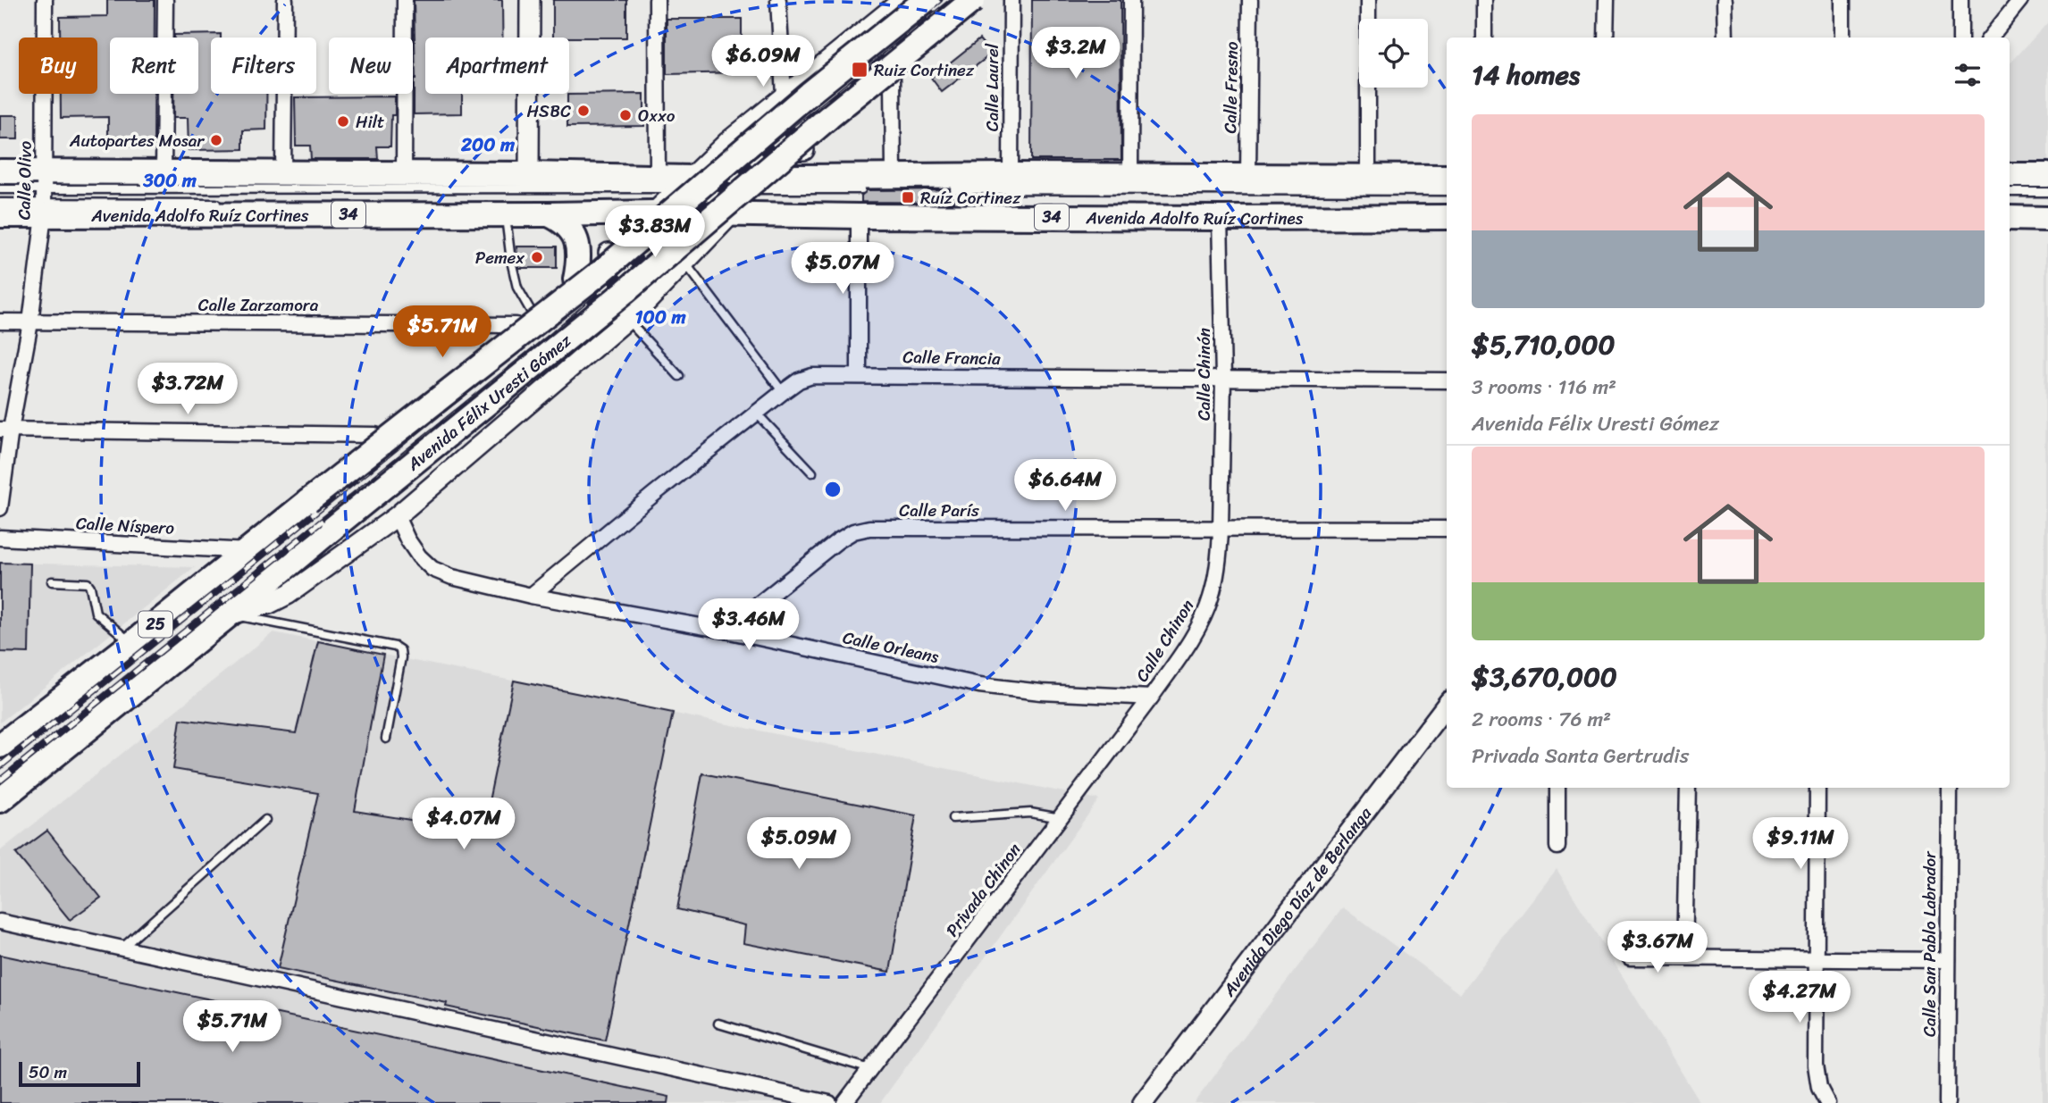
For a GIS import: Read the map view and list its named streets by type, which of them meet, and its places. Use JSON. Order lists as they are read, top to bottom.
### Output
{
  "streets": {
    "main road": [
      "Avenida Adolfo Ruíz Cortines",
      "34",
      "Avenida Félix Uresti Gómez",
      "25"
    ],
    "street": [
      "Calle Laurel",
      "Calle Fresno",
      "Calle Olivo",
      "Calle Zarzamora",
      "Calle Francia",
      "Calle Chinón",
      "Calle París",
      "Calle Níspero",
      "Calle Chinon",
      "Calle Orleans",
      "Privada Chinon",
      "Avenida Diego Díaz de Berlanga",
      "Calle San Pablo Labrador"
    ]
  },
  "crossings": [
    ["Calle Laurel", "Avenida Adolfo Ruíz Cortines"],
    ["Calle Fresno", "Avenida Adolfo Ruíz Cortines"],
    ["Calle Olivo", "Avenida Adolfo Ruíz Cortines"],
    ["Calle Olivo", "Calle Zarzamora"],
    ["Avenida Adolfo Ruíz Cortines", "Calle Chinón"],
    ["Calle Francia", "Calle Chinón"],
    ["Calle Francia", "Calle Orleans"],
    ["Calle Chinón", "Calle París"],
    ["Calle Chinón", "Calle Chinon"],
    ["Avenida Félix Uresti Gómez", "Calle Níspero"],
    ["Calle París", "Calle Chinon"],
    ["Calle París", "Calle Orleans"],
    ["Calle Chinon", "Calle Orleans"],
    ["Calle Chinon", "Privada Chinon"],
    ["Calle Orleans", "Privada Chinon"]
  ],
  "places": {
    "transit": ["Ruiz Cortinez", "Ruíz Cortinez"],
    "other": [
      "HSBC",
      "Oxxo",
      "Hilt",
      "Autopartes Mosar",
      "Pemex"
    ]
  },
  "scale_bar": "50 m",
  "page": {
    "price": [
      "$3.2M",
      "$6.09M",
      "$3.83M",
      "$5.07M",
      "$5.71M",
      "$3.72M",
      "$6.64M",
      "$3.46M",
      "$4.07M",
      "$5.09M",
      "$9.11M",
      "$3.67M",
      "$4.27M",
      "$5.71M"
    ],
    "chip": [
      "Buy",
      "Rent",
      "Filters",
      "New",
      "Apartment"
    ],
    "heading": "14 homes",
    "list": [
      {
        "name": "$5,710,000",
        "note": "3 rooms · 116 m² · Avenida Félix Uresti Gómez"
      },
      {
        "name": "$3,670,000",
        "note": "2 rooms · 76 m² · Privada Santa Gertrudis"
      }
    ],
    "scale": "50 m"
  },
  "rings": ["200 m", "300 m", "100 m"]
}
